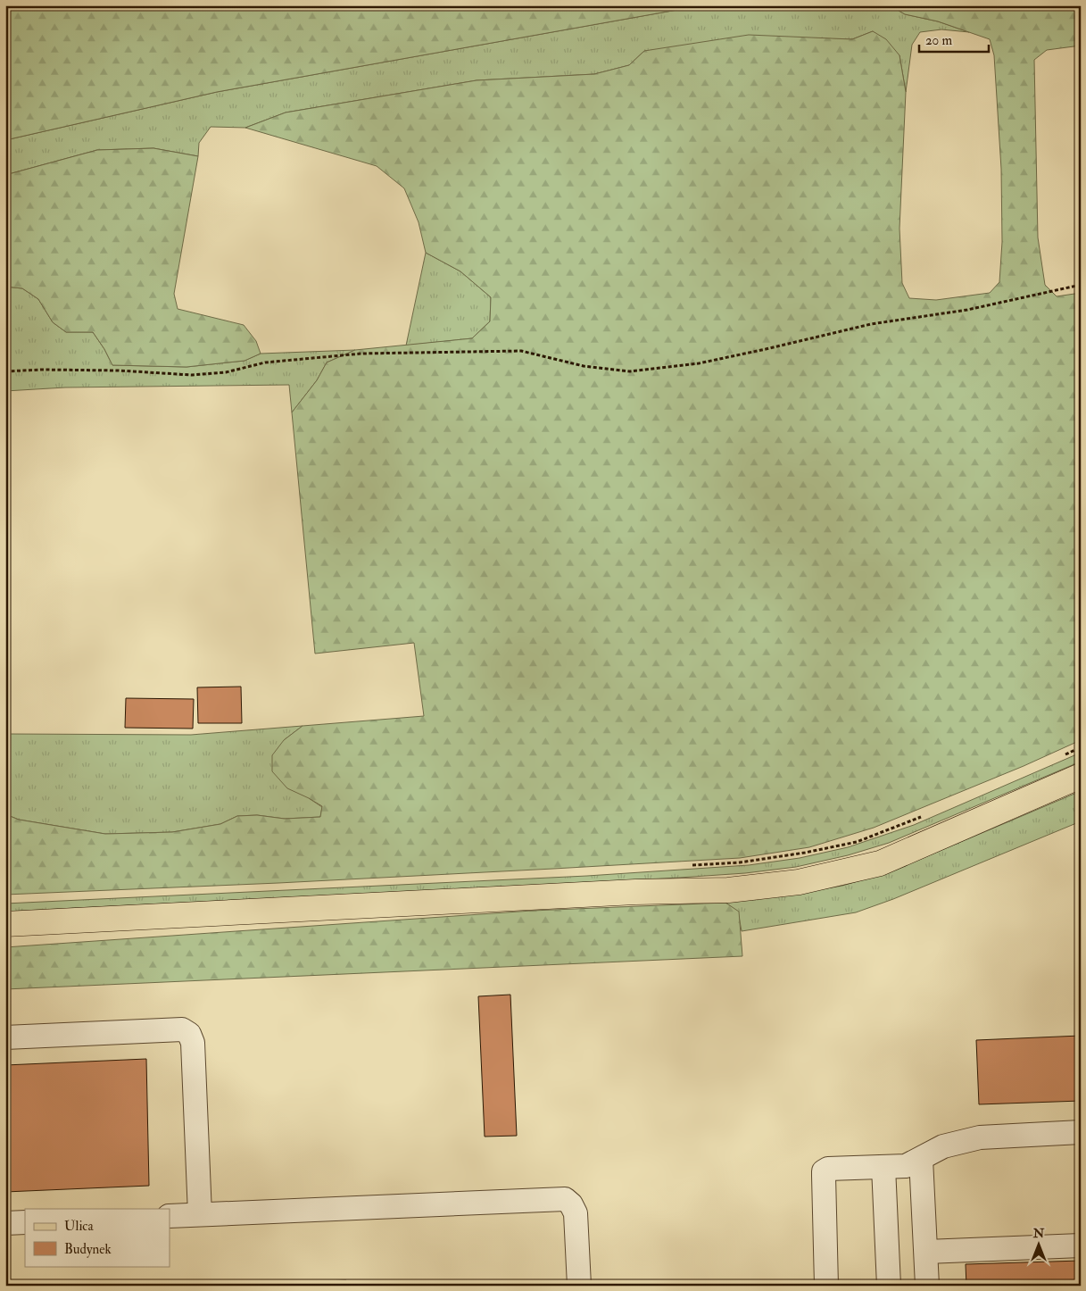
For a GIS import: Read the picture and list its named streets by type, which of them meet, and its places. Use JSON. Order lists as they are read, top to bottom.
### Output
{
  "legend": ["Ulica", "Budynek"],
  "scale_bar": "20 m",
  "north": "top"
}
